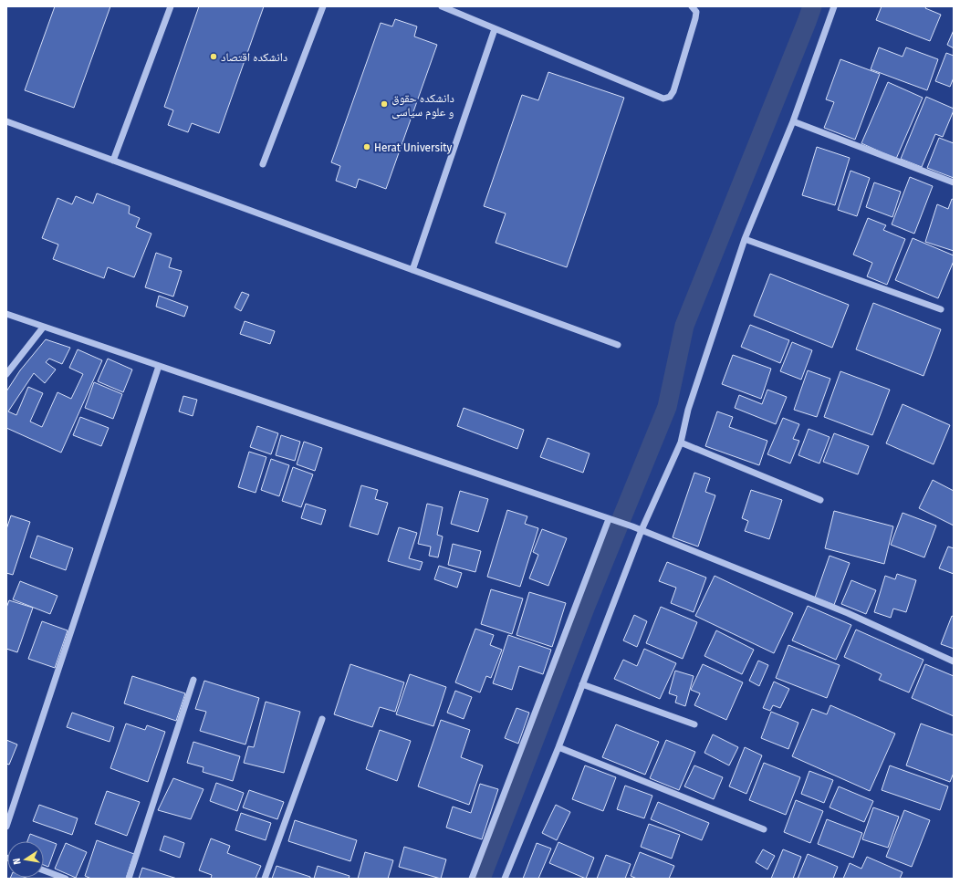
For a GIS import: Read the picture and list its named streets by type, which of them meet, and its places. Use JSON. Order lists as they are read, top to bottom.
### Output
{
  "places": ["دانشکده اقتصاد", "دانشکده حقوق و علوم سیاسی", "Herat University"],
  "north": "left"
}
